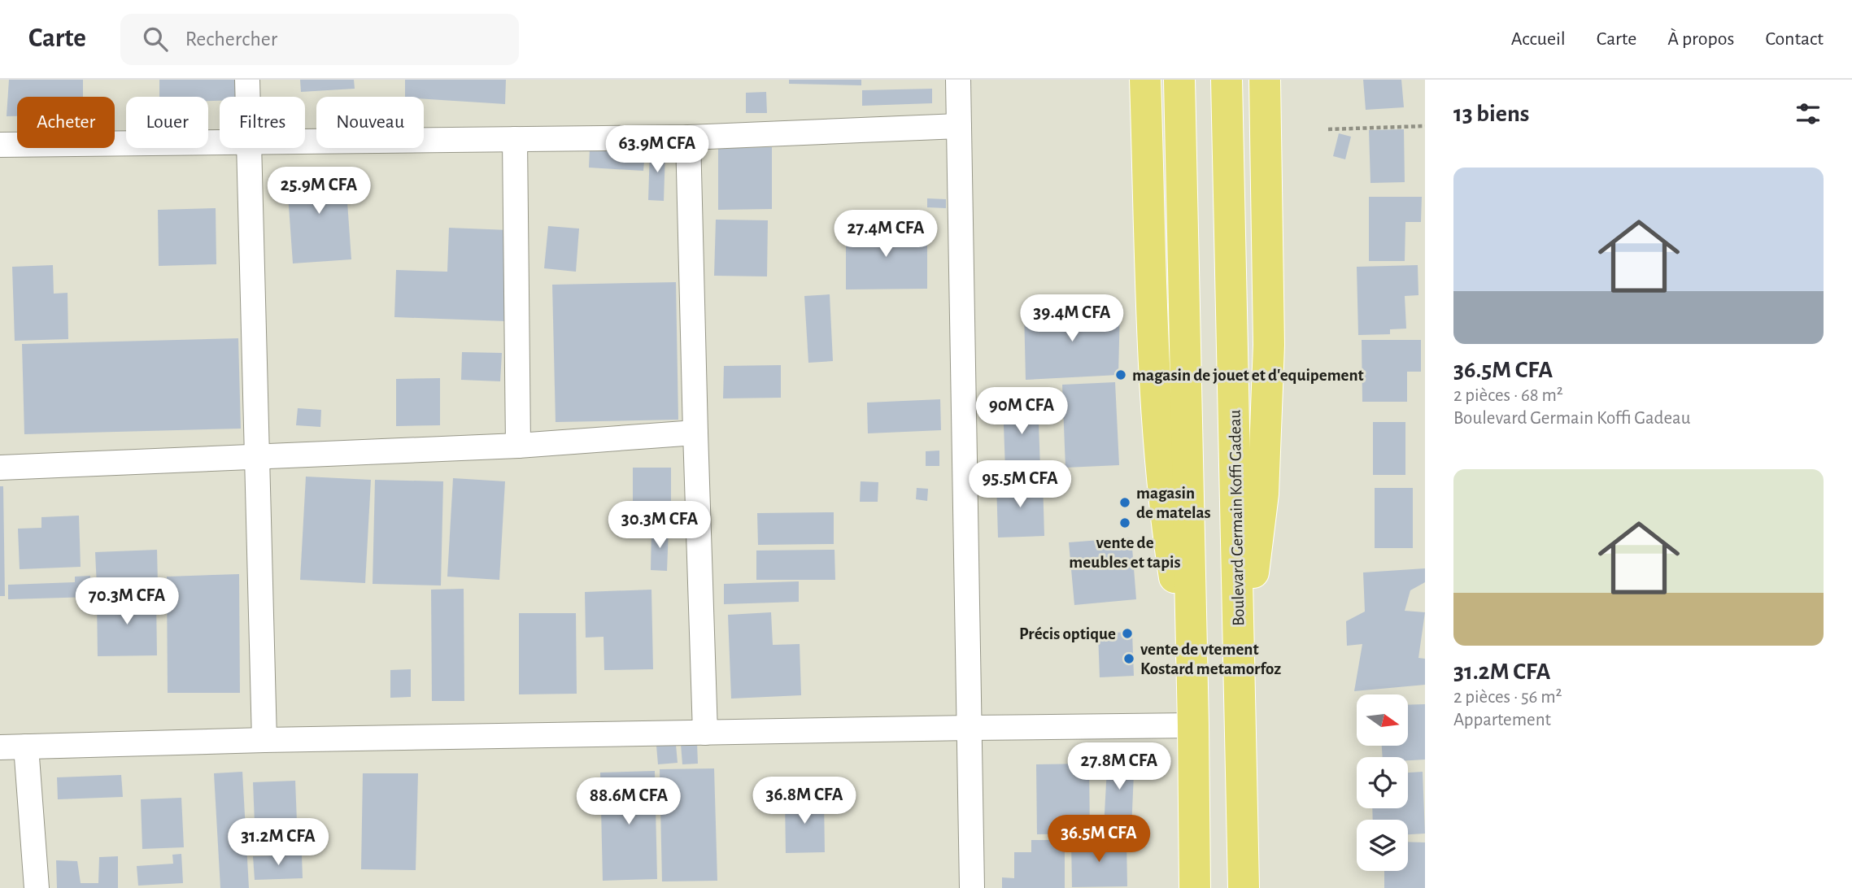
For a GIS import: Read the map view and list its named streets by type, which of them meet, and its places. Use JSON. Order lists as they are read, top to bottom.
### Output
{
  "streets": {
    "main road": ["Boulevard Germain Koffi Gadeau"]
  },
  "places": [
    "magasin de jouet et d'equipement",
    "magasin de matelas",
    "vente de meubles et tapis",
    "Précis optique",
    "vente de vtement Kostard metamorfoz"
  ],
  "north": "right",
  "page": {
    "header": "Carte",
    "search": "Rechercher",
    "nav": [
      "Accueil",
      "Carte",
      "À propos",
      "Contact"
    ],
    "heading": "13 biens",
    "chip": [
      "Acheter",
      "Louer",
      "Filtres",
      "Nouveau"
    ],
    "price": [
      "63.9M CFA",
      "25.9M CFA",
      "27.4M CFA",
      "39.4M CFA",
      "90M CFA",
      "95.5M CFA",
      "30.3M CFA",
      "70.3M CFA",
      "27.8M CFA",
      "36.8M CFA",
      "88.6M CFA",
      "36.5M CFA",
      "31.2M CFA"
    ],
    "list": [
      {
        "name": "36.5M CFA",
        "note": "2 pièces · 68 m² · Boulevard Germain Koffi Gadeau"
      },
      {
        "name": "31.2M CFA",
        "note": "2 pièces · 56 m² · Appartement"
      }
    ]
  }
}
